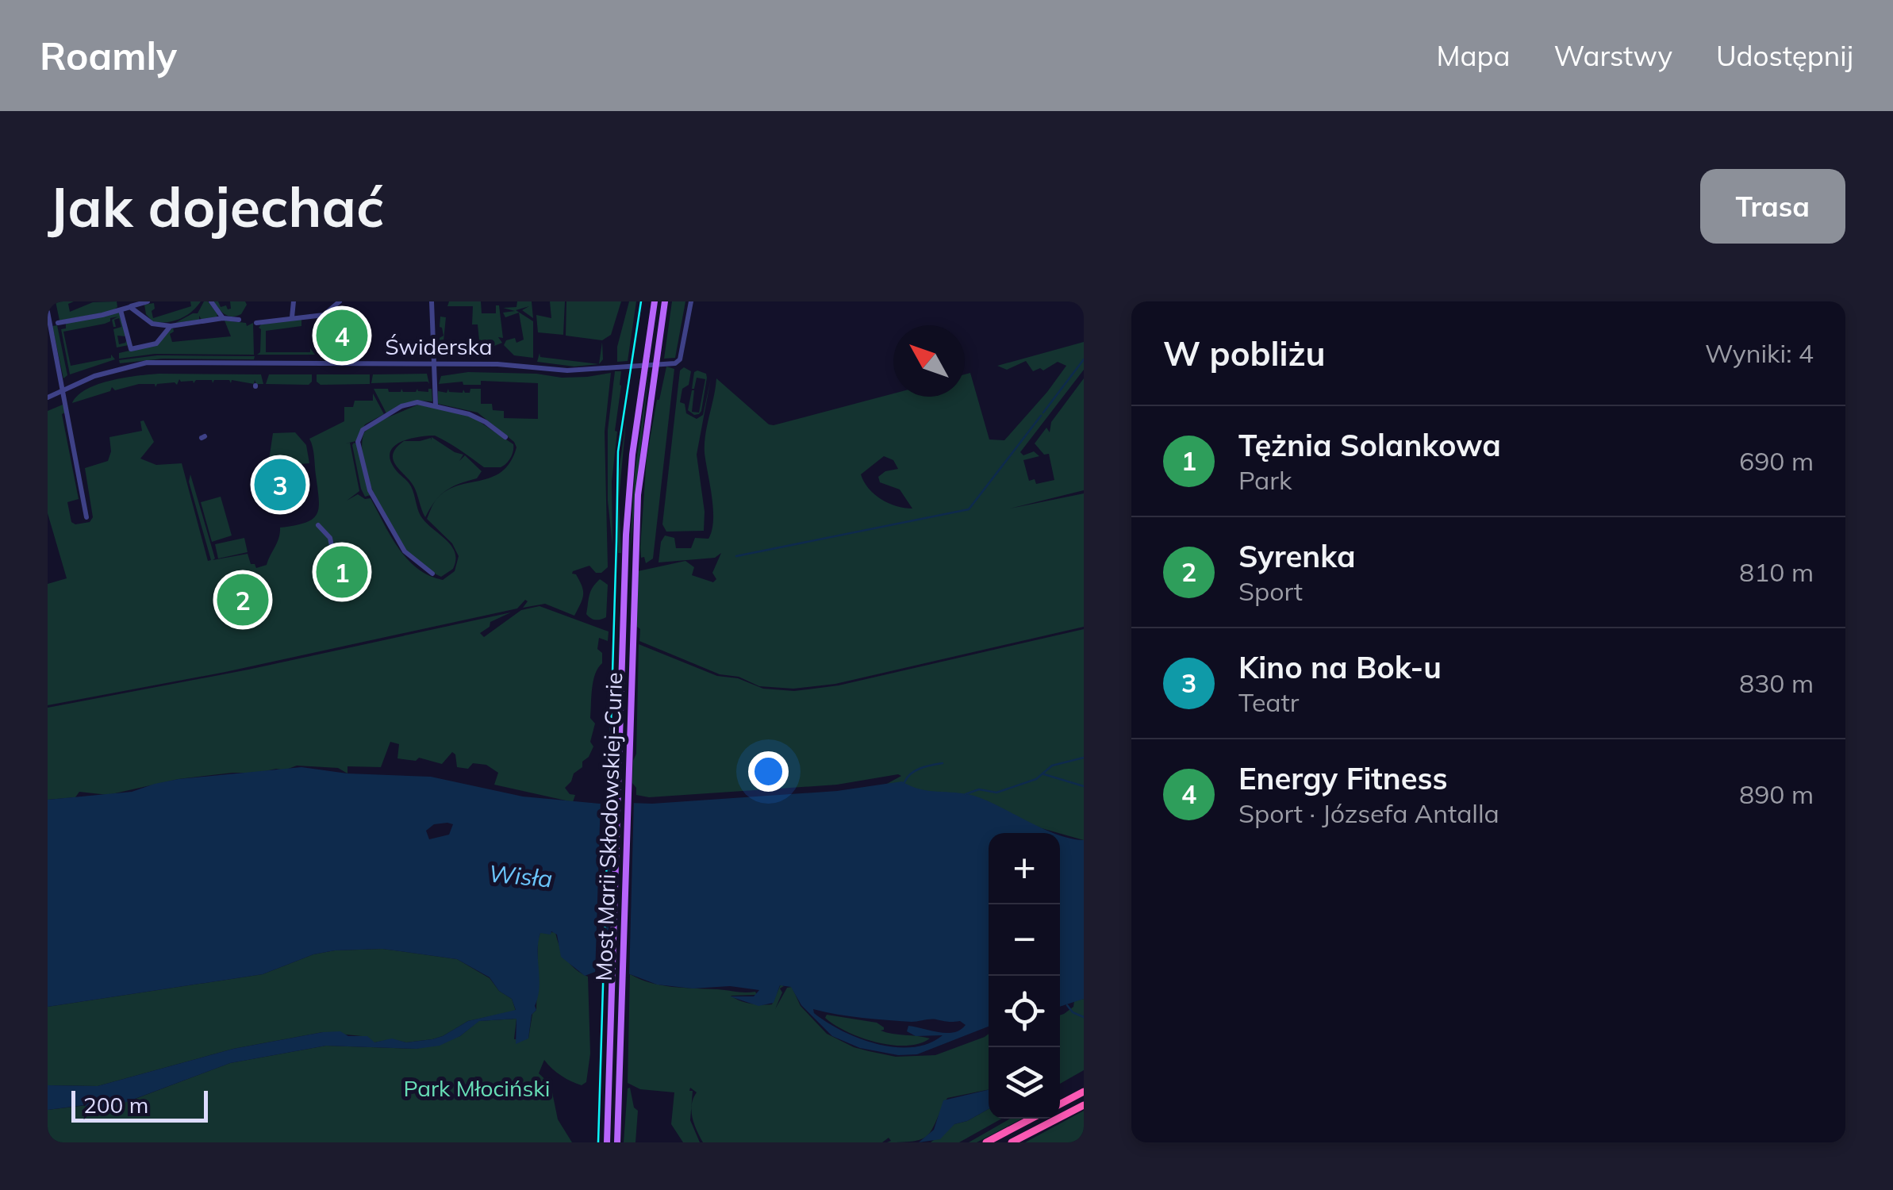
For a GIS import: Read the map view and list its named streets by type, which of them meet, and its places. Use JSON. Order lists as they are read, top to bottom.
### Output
{
  "streets": {
    "main road": ["Most Marii Skłodowskiej-Curie"],
    "street": ["Świderska"]
  },
  "water": ["Wisła"],
  "parks": ["Park Młociński"],
  "scale_bar": "200 m",
  "north": "top left",
  "page": {
    "header": "Roamly",
    "nav": ["Mapa", "Warstwy", "Udostępnij"],
    "buttons": "Trasa",
    "title": "Jak dojechać",
    "heading": ["W pobliżu", "Wyniki: 4"],
    "pins": [
      "4",
      "3",
      "1",
      "2"
    ],
    "list": [
      {
        "mark": "1",
        "name": "Tężnia Solankowa",
        "note": "Park",
        "value": "690 m"
      },
      {
        "mark": "2",
        "name": "Syrenka",
        "note": "Sport",
        "value": "810 m"
      },
      {
        "mark": "3",
        "name": "Kino na Bok-u",
        "note": "Teatr",
        "value": "830 m"
      },
      {
        "mark": "4",
        "name": "Energy Fitness",
        "note": "Sport · Józsefa Antalla",
        "value": "890 m"
      }
    ],
    "map_buttons": ["+", "−"],
    "scale": "200 m"
  }
}
